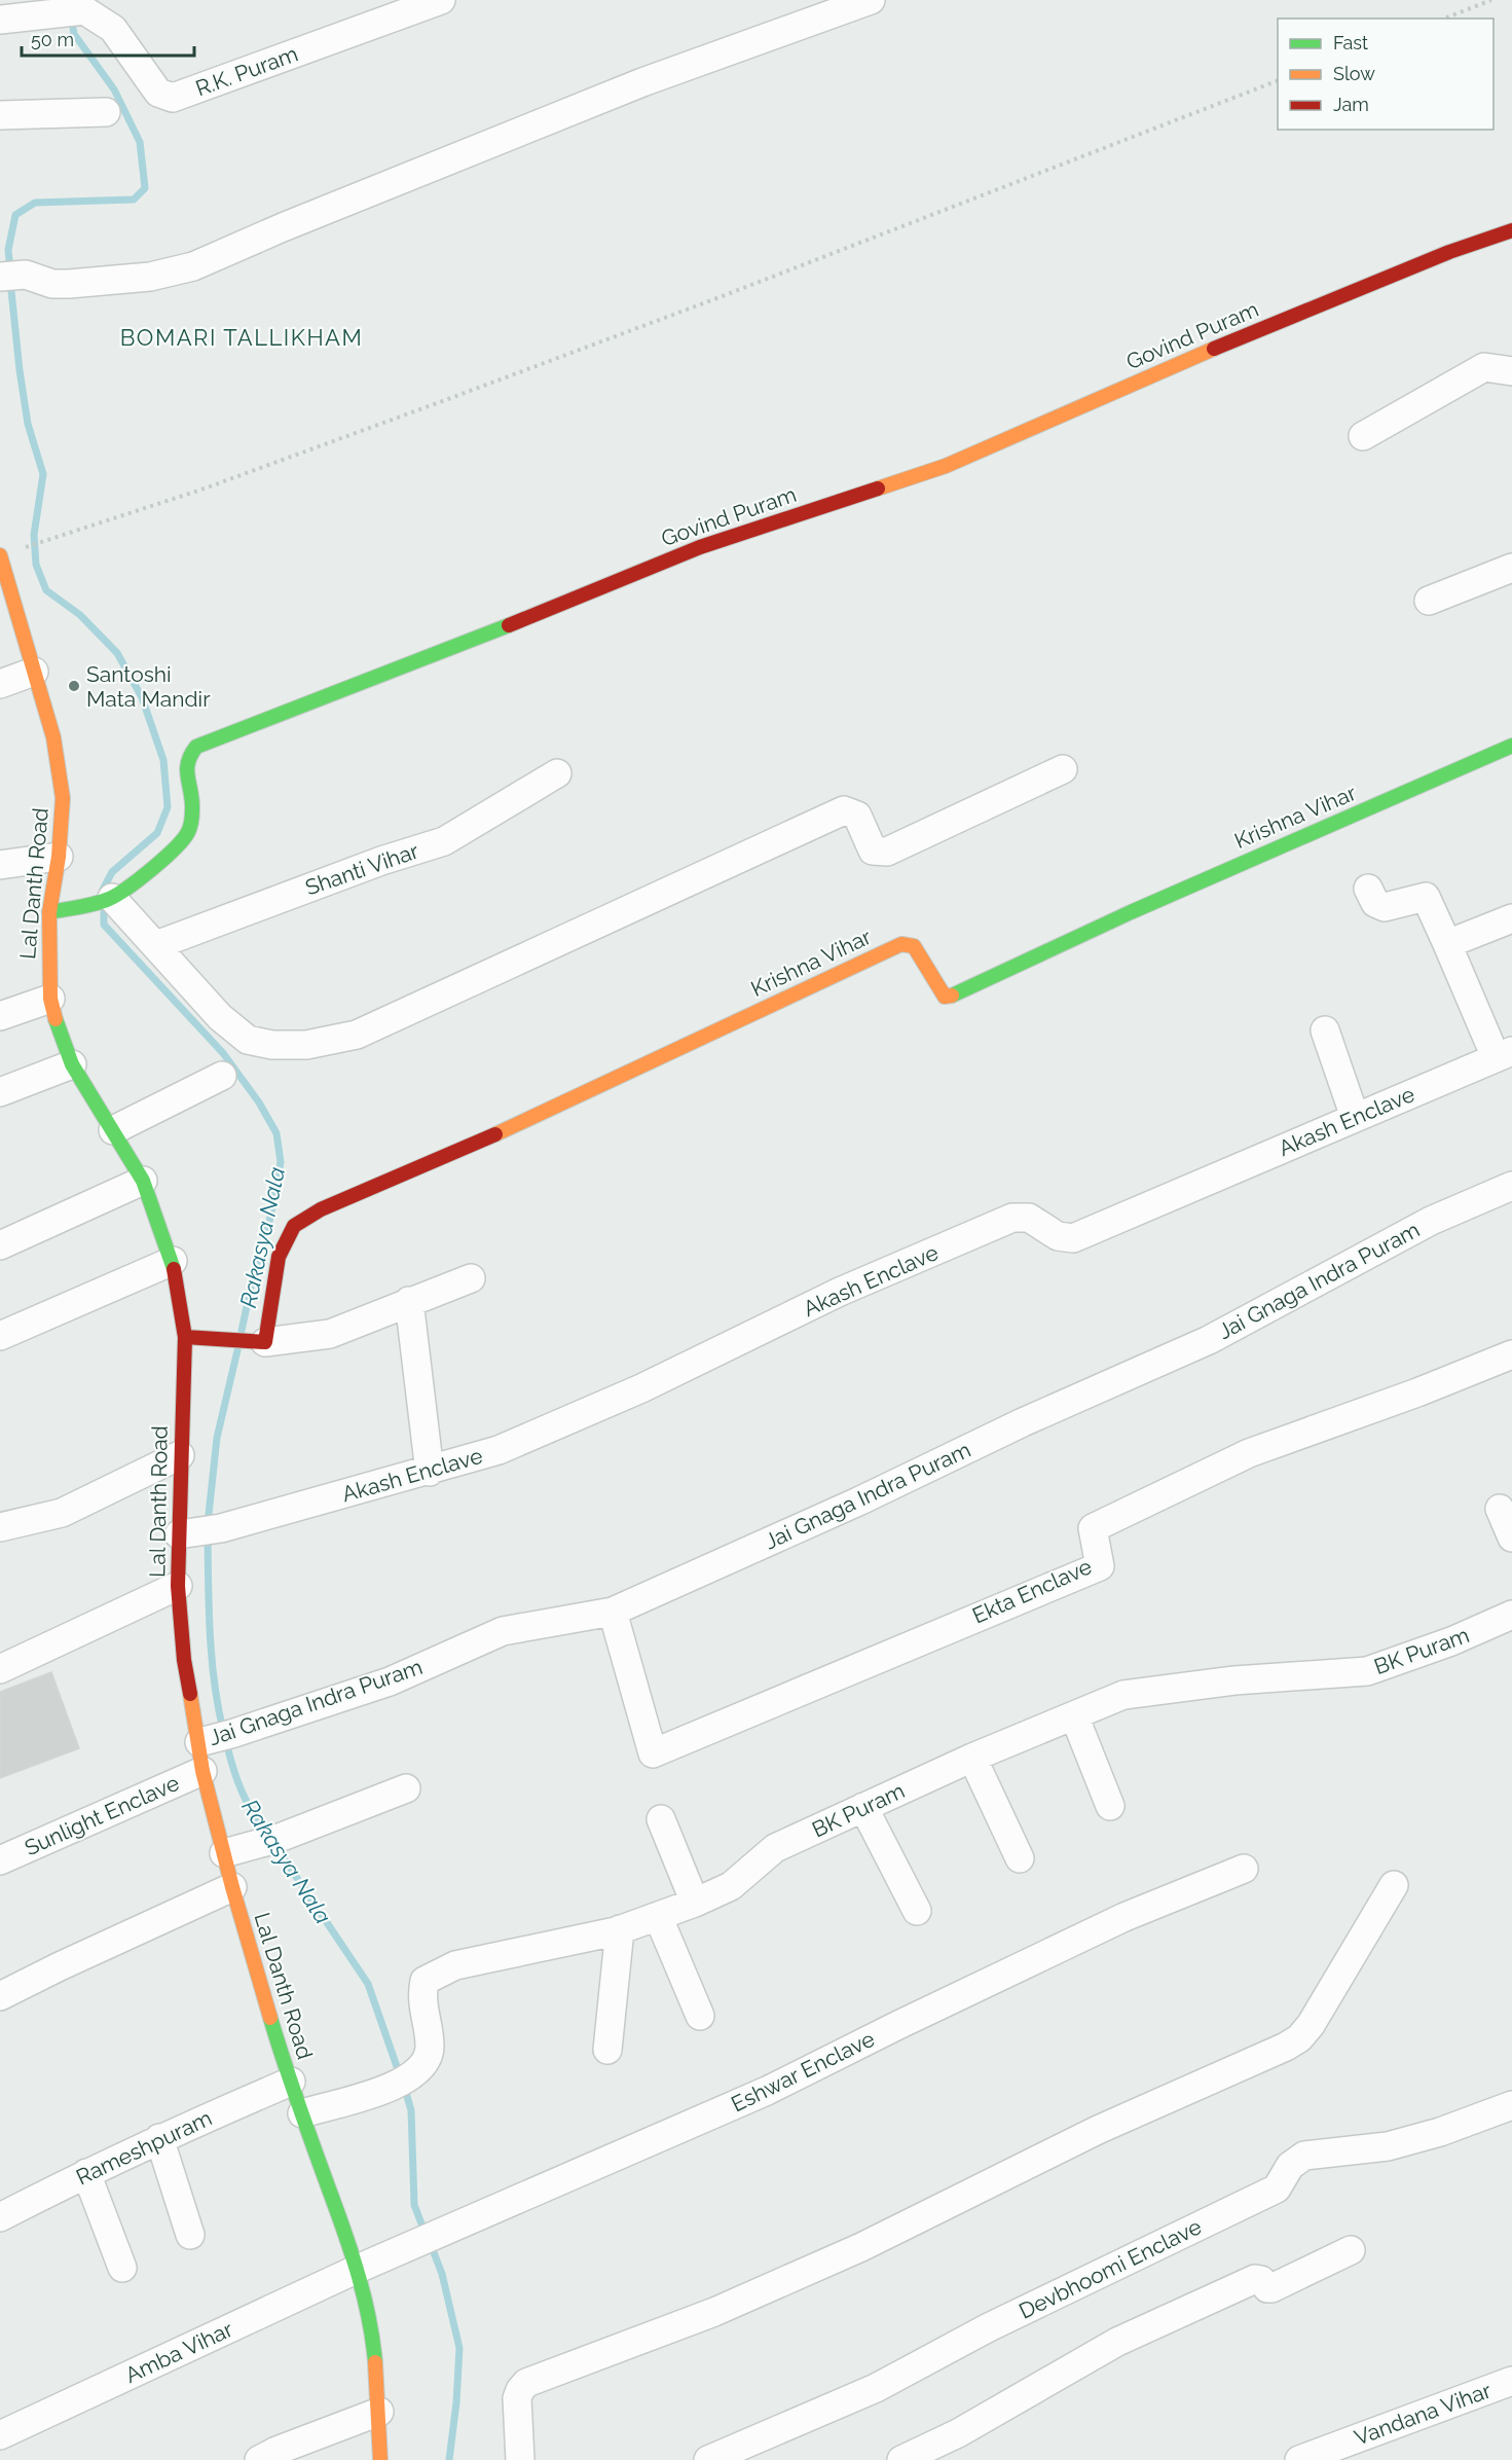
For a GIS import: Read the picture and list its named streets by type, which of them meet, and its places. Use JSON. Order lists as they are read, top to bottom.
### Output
{
  "streets": {
    "street": [
      "R.K. Puram",
      "Govind Puram",
      "Krishna Vihar",
      "Shanti Vihar",
      "Lal Danth Road",
      "Akash Enclave",
      "Jai Gnaga Indra Puram",
      "Ekta Enclave",
      "BK Puram",
      "Sunlight Enclave",
      "Eshwar Enclave",
      "Rameshpuram",
      "Devbhoomi Enclave",
      "Amba Vihar",
      "Vandana Vihar"
    ]
  },
  "crossings": [
    ["Govind Puram", "Lal Danth Road"],
    ["Lal Danth Road", "Akash Enclave"],
    ["Lal Danth Road", "Jai Gnaga Indra Puram"],
    ["Lal Danth Road", "BK Puram"],
    ["Lal Danth Road", "Sunlight Enclave"],
    ["Lal Danth Road", "Eshwar Enclave"],
    ["Lal Danth Road", "Rameshpuram"],
    ["Lal Danth Road", "Amba Vihar"],
    ["Jai Gnaga Indra Puram", "Ekta Enclave"],
    ["Eshwar Enclave", "Amba Vihar"]
  ],
  "districts": ["BOMARI TALLIKHAM"],
  "water": ["Rakasya Nala"],
  "places": ["Santoshi Mata Mandir"],
  "legend": ["Fast", "Slow", "Jam"],
  "scale_bar": "50 m"
}
